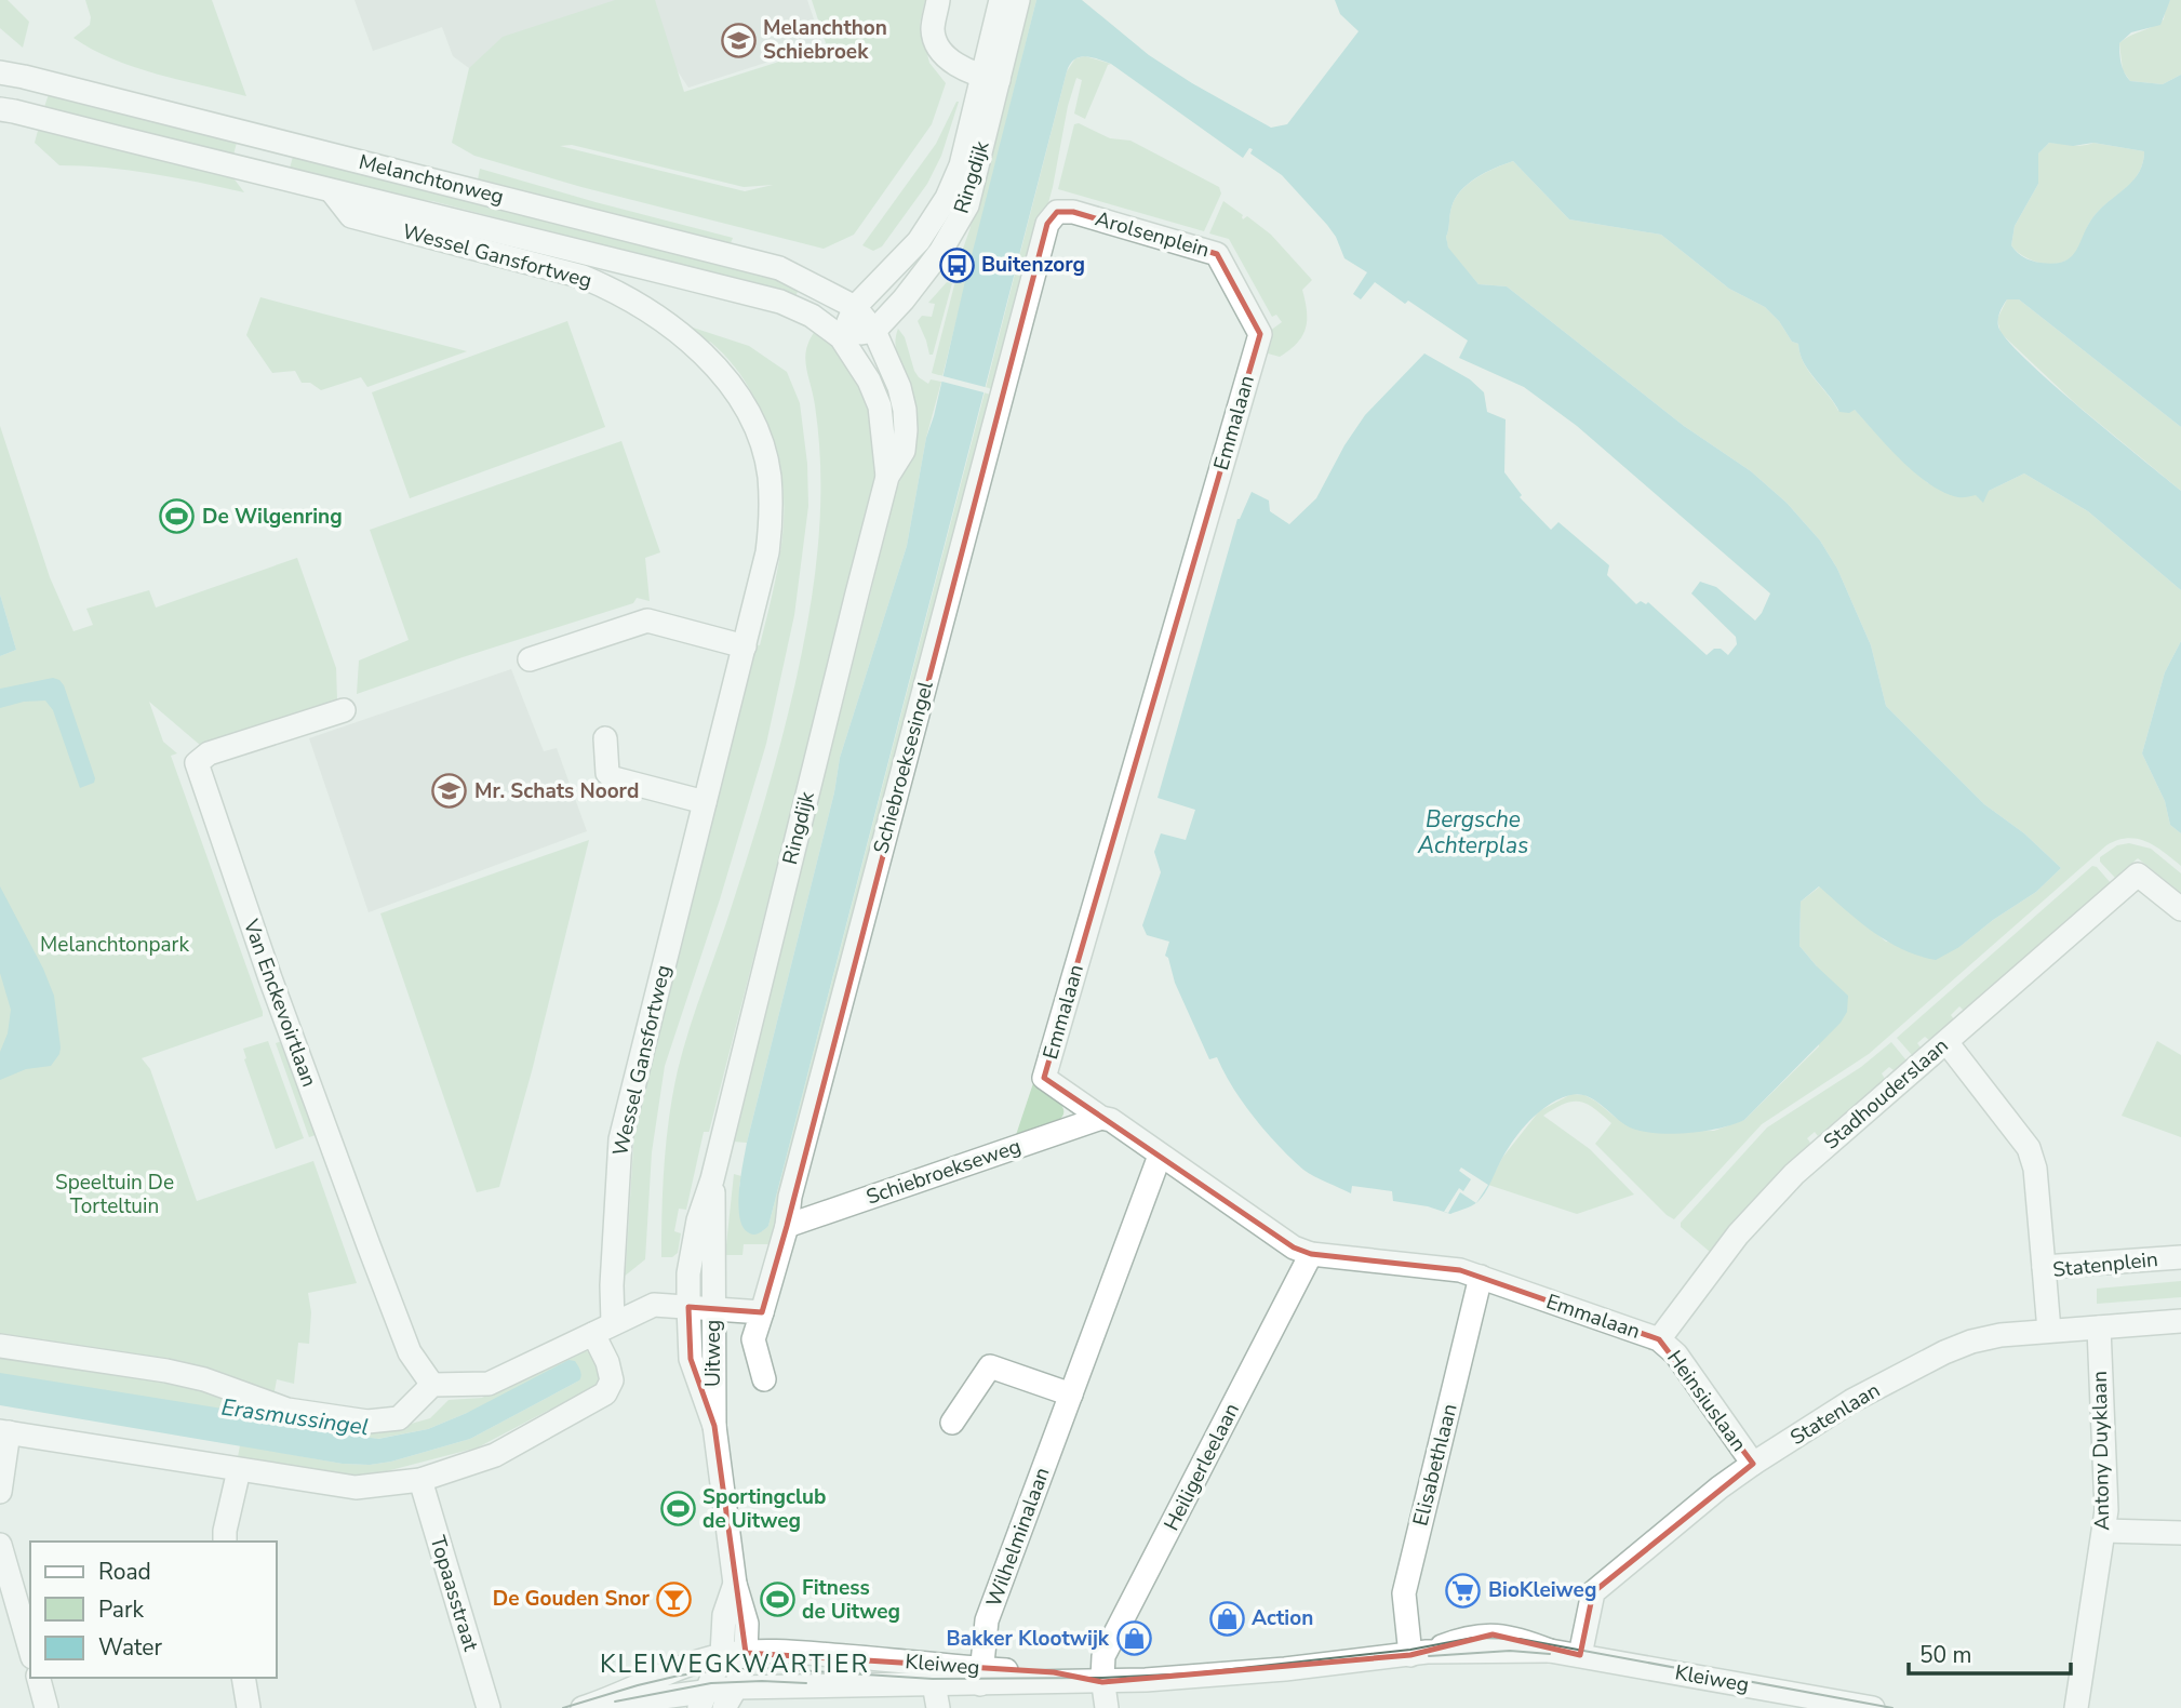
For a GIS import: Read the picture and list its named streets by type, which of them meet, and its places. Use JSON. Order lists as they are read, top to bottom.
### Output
{
  "streets": {
    "street": [
      "Ringdijk",
      "Melanchtonweg",
      "Arolsenplein",
      "Wessel Gansfortweg",
      "Emmalaan",
      "Schiebroeksesingel",
      "Van Enckevoirtlaan",
      "Stadhouderslaan",
      "Schiebroekseweg",
      "Statenplein",
      "Uitweg",
      "Heinsiuslaan",
      "Statenlaan",
      "Antony Duyklaan",
      "Elisabethlaan",
      "Heiligerleelaan",
      "Wilhelminalaan",
      "Topaasstraat",
      "Kleiweg"
    ]
  },
  "crossings": [
    ["Ringdijk", "Melanchtonweg"],
    ["Ringdijk", "Uitweg"],
    ["Melanchtonweg", "Wessel Gansfortweg"],
    ["Arolsenplein", "Emmalaan"],
    ["Arolsenplein", "Schiebroeksesingel"],
    ["Emmalaan", "Stadhouderslaan"],
    ["Emmalaan", "Schiebroekseweg"],
    ["Emmalaan", "Heinsiuslaan"],
    ["Emmalaan", "Elisabethlaan"],
    ["Emmalaan", "Heiligerleelaan"],
    ["Emmalaan", "Wilhelminalaan"],
    ["Schiebroeksesingel", "Schiebroekseweg"],
    ["Schiebroeksesingel", "Uitweg"],
    ["Stadhouderslaan", "Heinsiuslaan"],
    ["Statenplein", "Statenlaan"],
    ["Uitweg", "Kleiweg"],
    ["Heinsiuslaan", "Statenlaan"],
    ["Statenlaan", "Antony Duyklaan"],
    ["Statenlaan", "Kleiweg"],
    ["Elisabethlaan", "Kleiweg"],
    ["Heiligerleelaan", "Kleiweg"],
    ["Wilhelminalaan", "Kleiweg"]
  ],
  "districts": ["KLEIWEGKWARTIER"],
  "water": ["Bergsche Achterplas", "Erasmussingel"],
  "parks": ["Melanchtonpark", "Speeltuin De Torteltuin"],
  "places": {
    "school or university": ["Melanchthon Schiebroek", "Mr. Schats Noord"],
    "bus stop": ["Buitenzorg"],
    "sports": ["De Wilgenring", "Sportingclub de Uitweg", "Fitness de Uitweg"],
    "supermarket": ["BioKleiweg"],
    "bar": ["De Gouden Snor"],
    "shop": ["Action", "Bakker Klootwijk"]
  },
  "legend": ["Road", "Park", "Water"],
  "scale_bar": "50 m"
}
